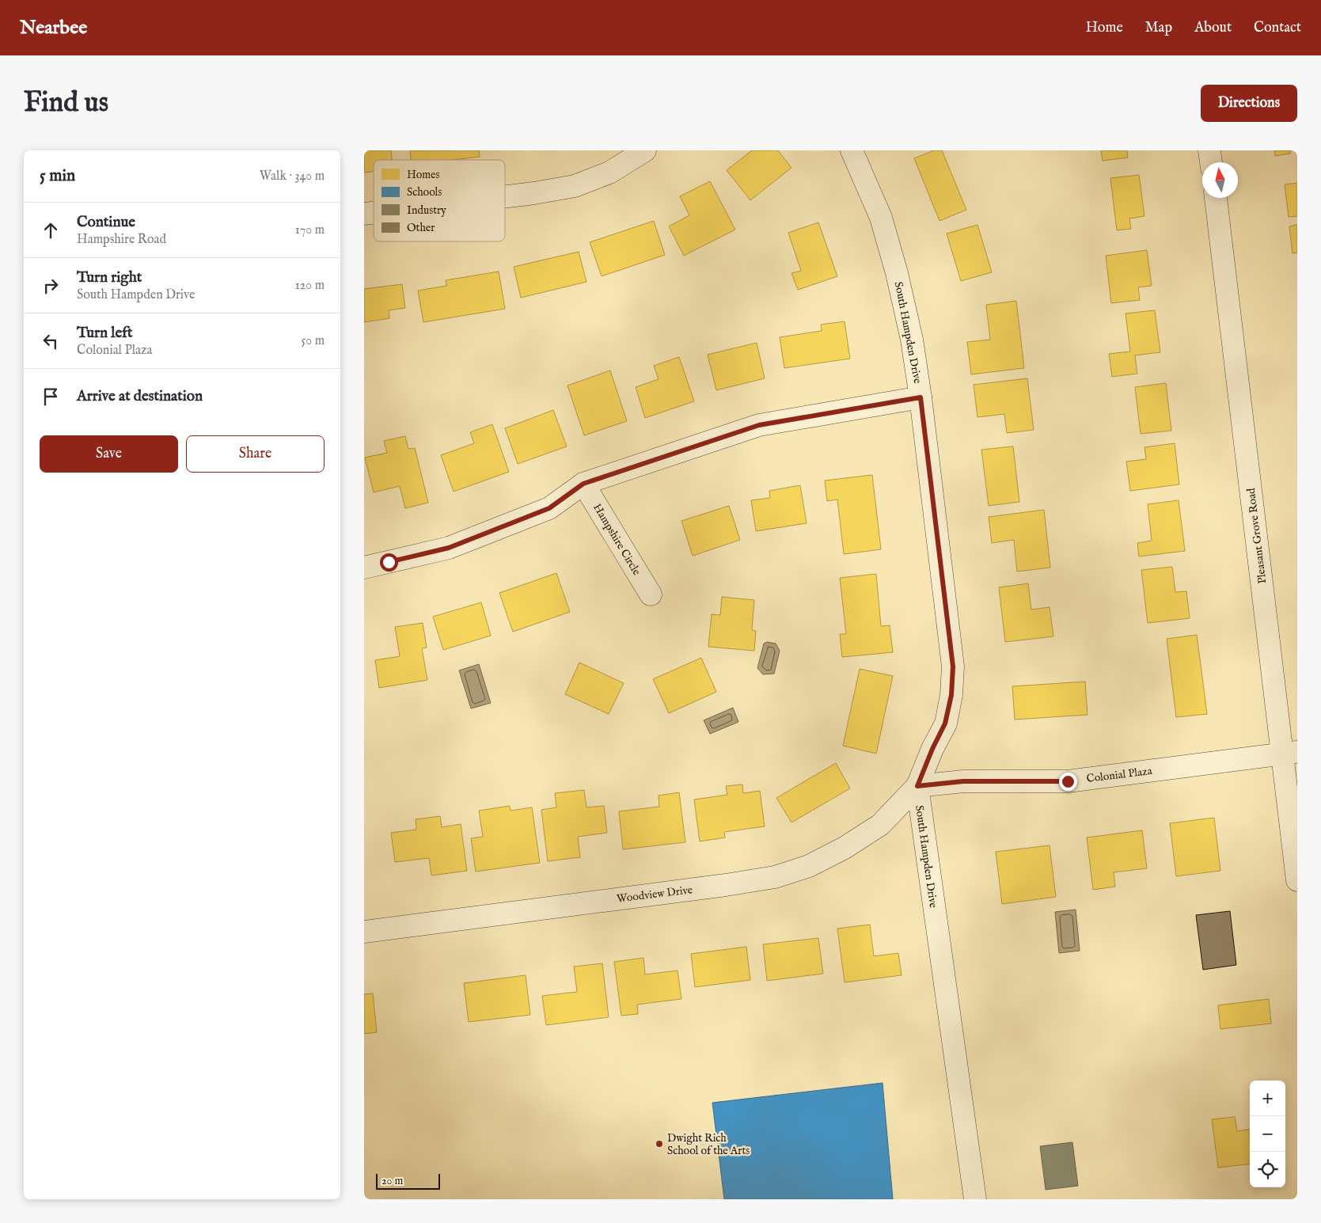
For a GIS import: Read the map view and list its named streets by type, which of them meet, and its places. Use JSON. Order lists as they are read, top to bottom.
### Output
{
  "streets": {
    "street": [
      "South Hampden Drive",
      "Pleasant Grove Road",
      "Hampshire Circle",
      "Colonial Plaza",
      "Woodview Drive"
    ]
  },
  "crossings": [
    ["South Hampden Drive", "Colonial Plaza"],
    ["South Hampden Drive", "Woodview Drive"],
    ["Pleasant Grove Road", "Colonial Plaza"],
    ["Colonial Plaza", "Woodview Drive"]
  ],
  "places": ["Dwight Rich School of the Arts"],
  "legend": [
    "Homes",
    "Schools",
    "Industry",
    "Other"
  ],
  "scale_bar": "20 m",
  "north": "top",
  "page": {
    "header": "Nearbee",
    "nav": [
      "Home",
      "Map",
      "About",
      "Contact"
    ],
    "buttons": [
      "Directions",
      ["Save", "Share"]
    ],
    "title": "Find us",
    "heading": ["5 min", "Walk · 340 m"],
    "list": [
      ["Continue", "Hampshire Road", "170 m"],
      ["Turn right", "South Hampden Drive", "120 m"],
      ["Turn left", "Colonial Plaza", "50 m"],
      "Arrive at destination"
    ],
    "map_buttons": ["+", "−"],
    "scale": "20 m"
  }
}
